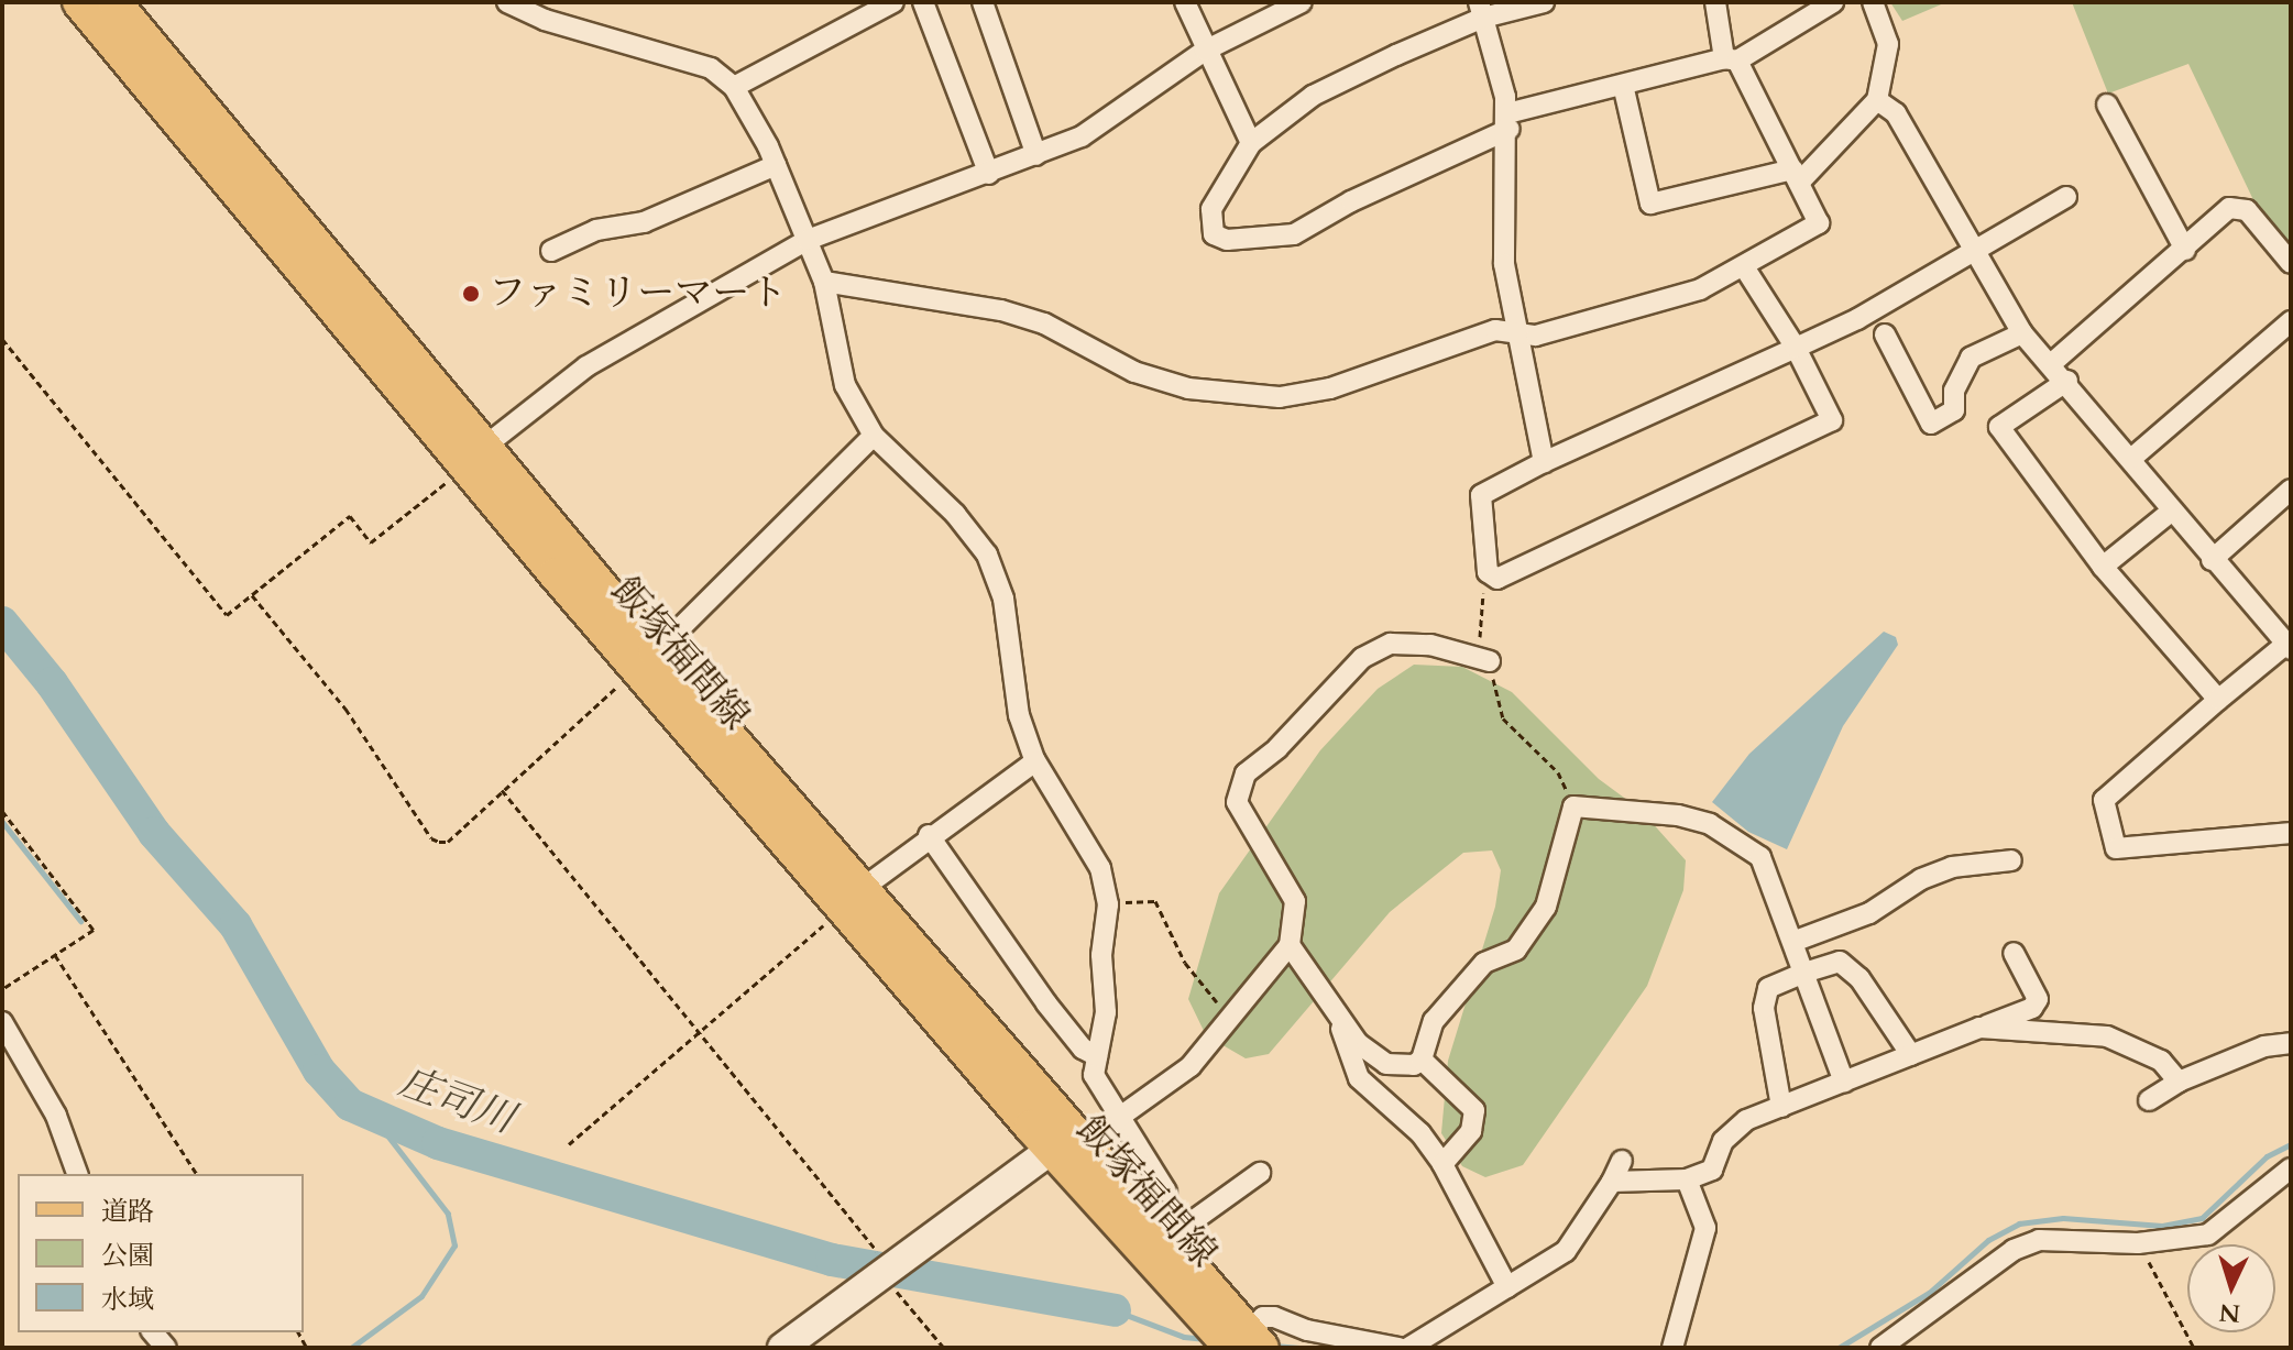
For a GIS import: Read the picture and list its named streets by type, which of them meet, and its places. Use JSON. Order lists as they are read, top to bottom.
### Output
{
  "streets": {
    "main road": ["飯塚福間線"]
  },
  "water": ["庄司川"],
  "places": ["ファミリーマート"],
  "legend": ["道路", "公園", "水域"],
  "north": "bottom"
}
